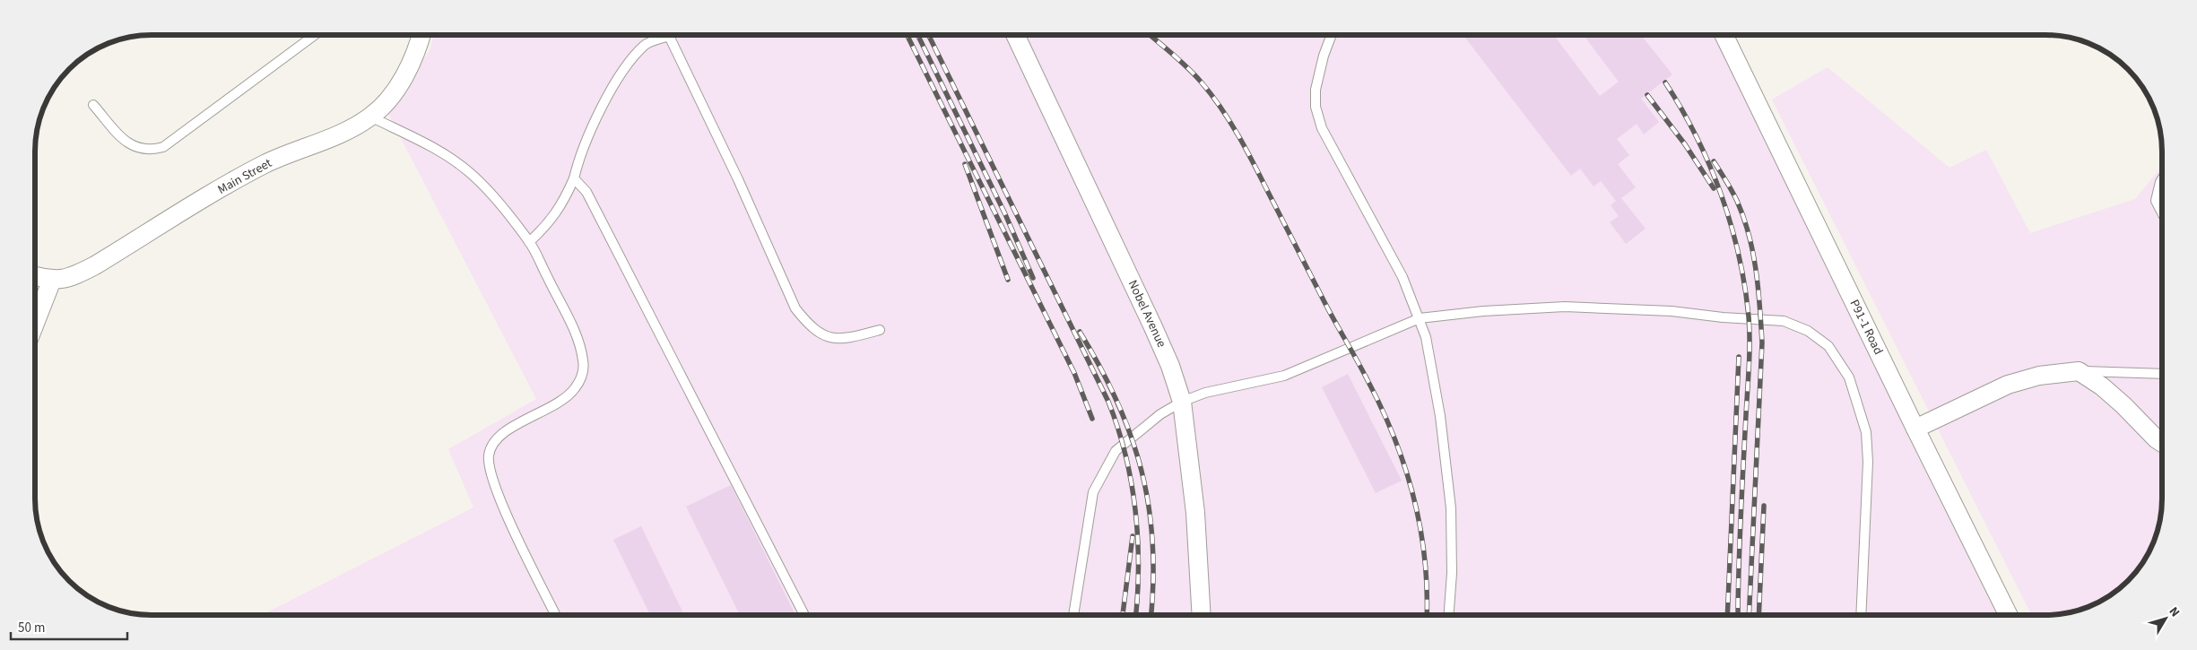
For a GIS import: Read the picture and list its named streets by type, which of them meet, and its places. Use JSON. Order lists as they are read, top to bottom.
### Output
{
  "streets": {
    "street": ["Main Street", "Nobel Avenue", "P91-1 Road"]
  },
  "scale_bar": "50 m",
  "north": "top right"
}
